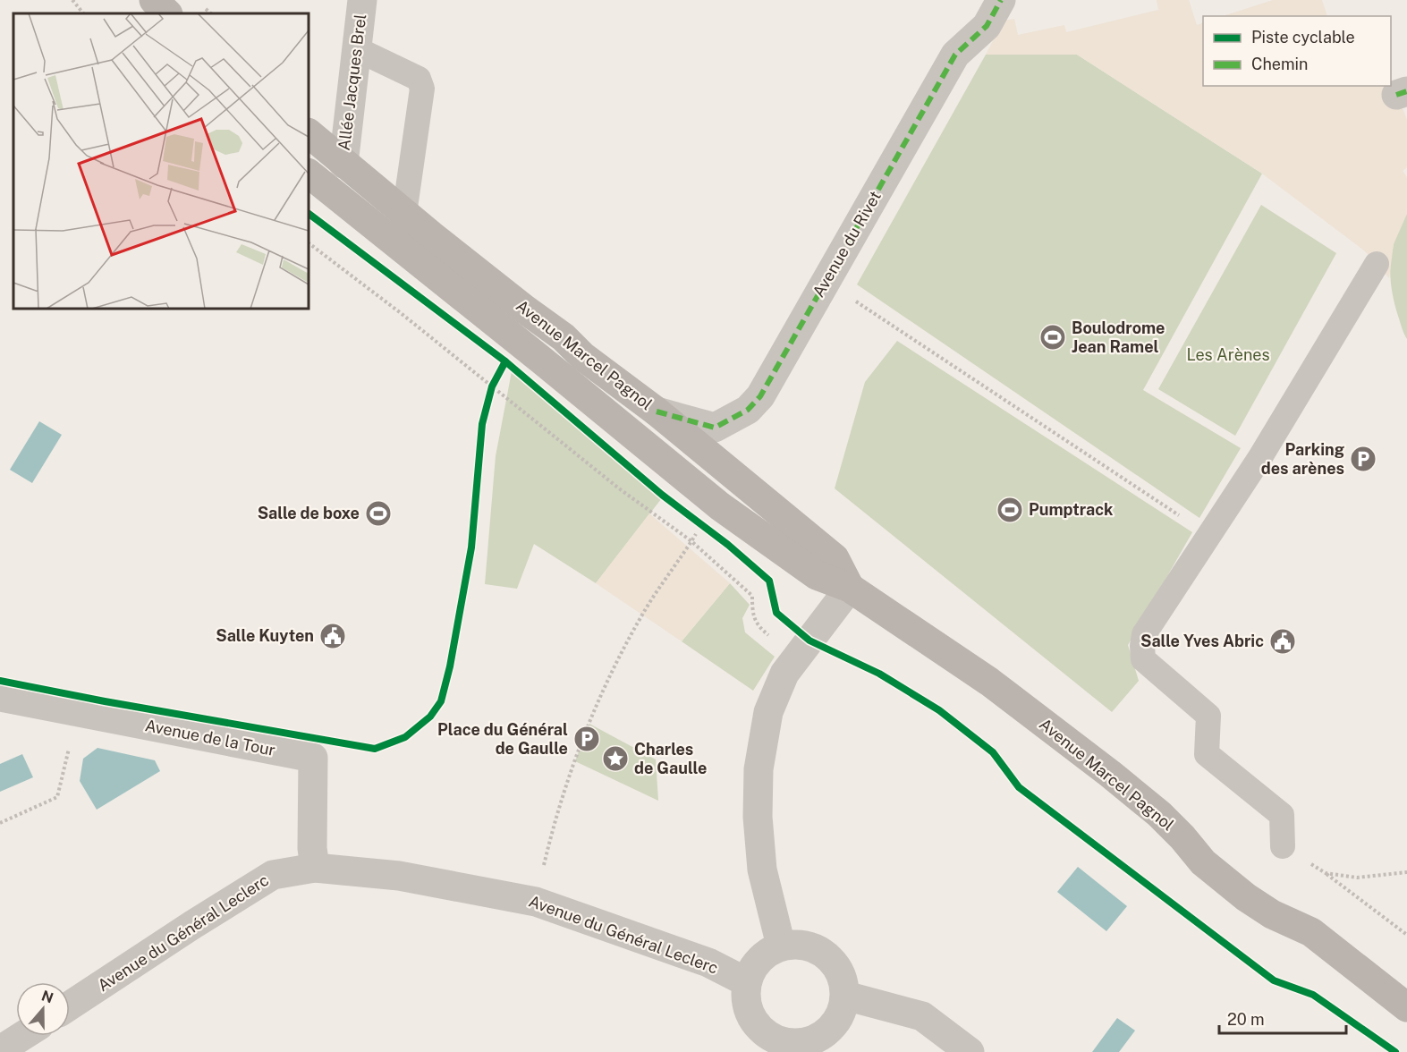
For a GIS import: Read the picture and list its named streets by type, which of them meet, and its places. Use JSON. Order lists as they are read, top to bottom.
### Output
{
  "streets": {
    "main road": ["Avenue Marcel Pagnol"],
    "street": [
      "Allée Jacques Brel",
      "Avenue du Rivet",
      "Avenue de la Tour",
      "Avenue du Général Leclerc"
    ]
  },
  "crossings": [
    ["Allée Jacques Brel", "Avenue Marcel Pagnol"],
    ["Avenue du Rivet", "Avenue Marcel Pagnol"],
    ["Avenue de la Tour", "Avenue du Général Leclerc"]
  ],
  "parks": ["Les Arènes"],
  "places": {
    "sports": ["Boulodrome Jean Ramel", "Pumptrack", "Salle de boxe"],
    "parking": ["Parking des arènes", "Place du Général de Gaulle"],
    "public building": ["Salle Kuyten", "Salle Yves Abric"],
    "place": ["Charles de Gaulle"]
  },
  "legend": ["Piste cyclable", "Chemin"],
  "scale_bar": "20 m",
  "north": "top"
}
